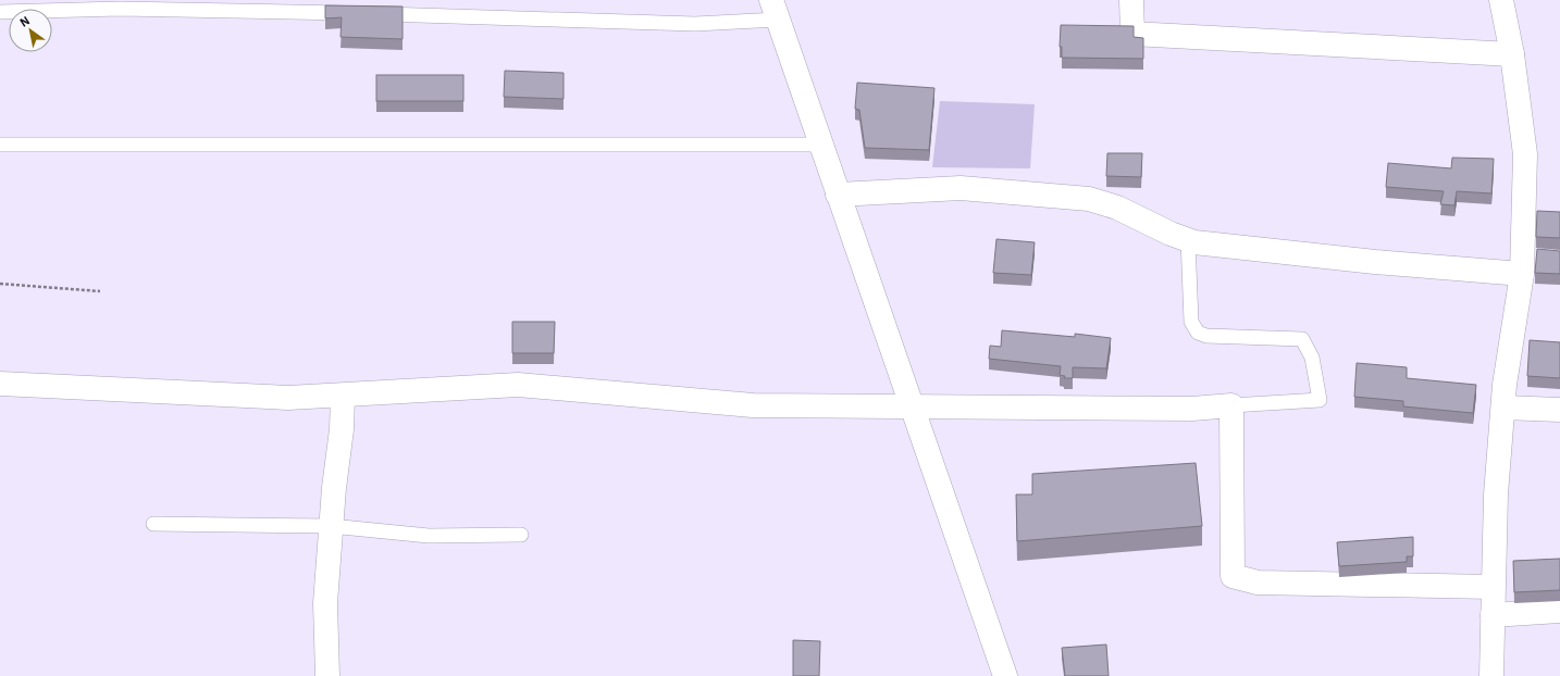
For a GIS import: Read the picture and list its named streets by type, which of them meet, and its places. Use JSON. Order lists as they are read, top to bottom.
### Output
{
  "north": "top left"
}
